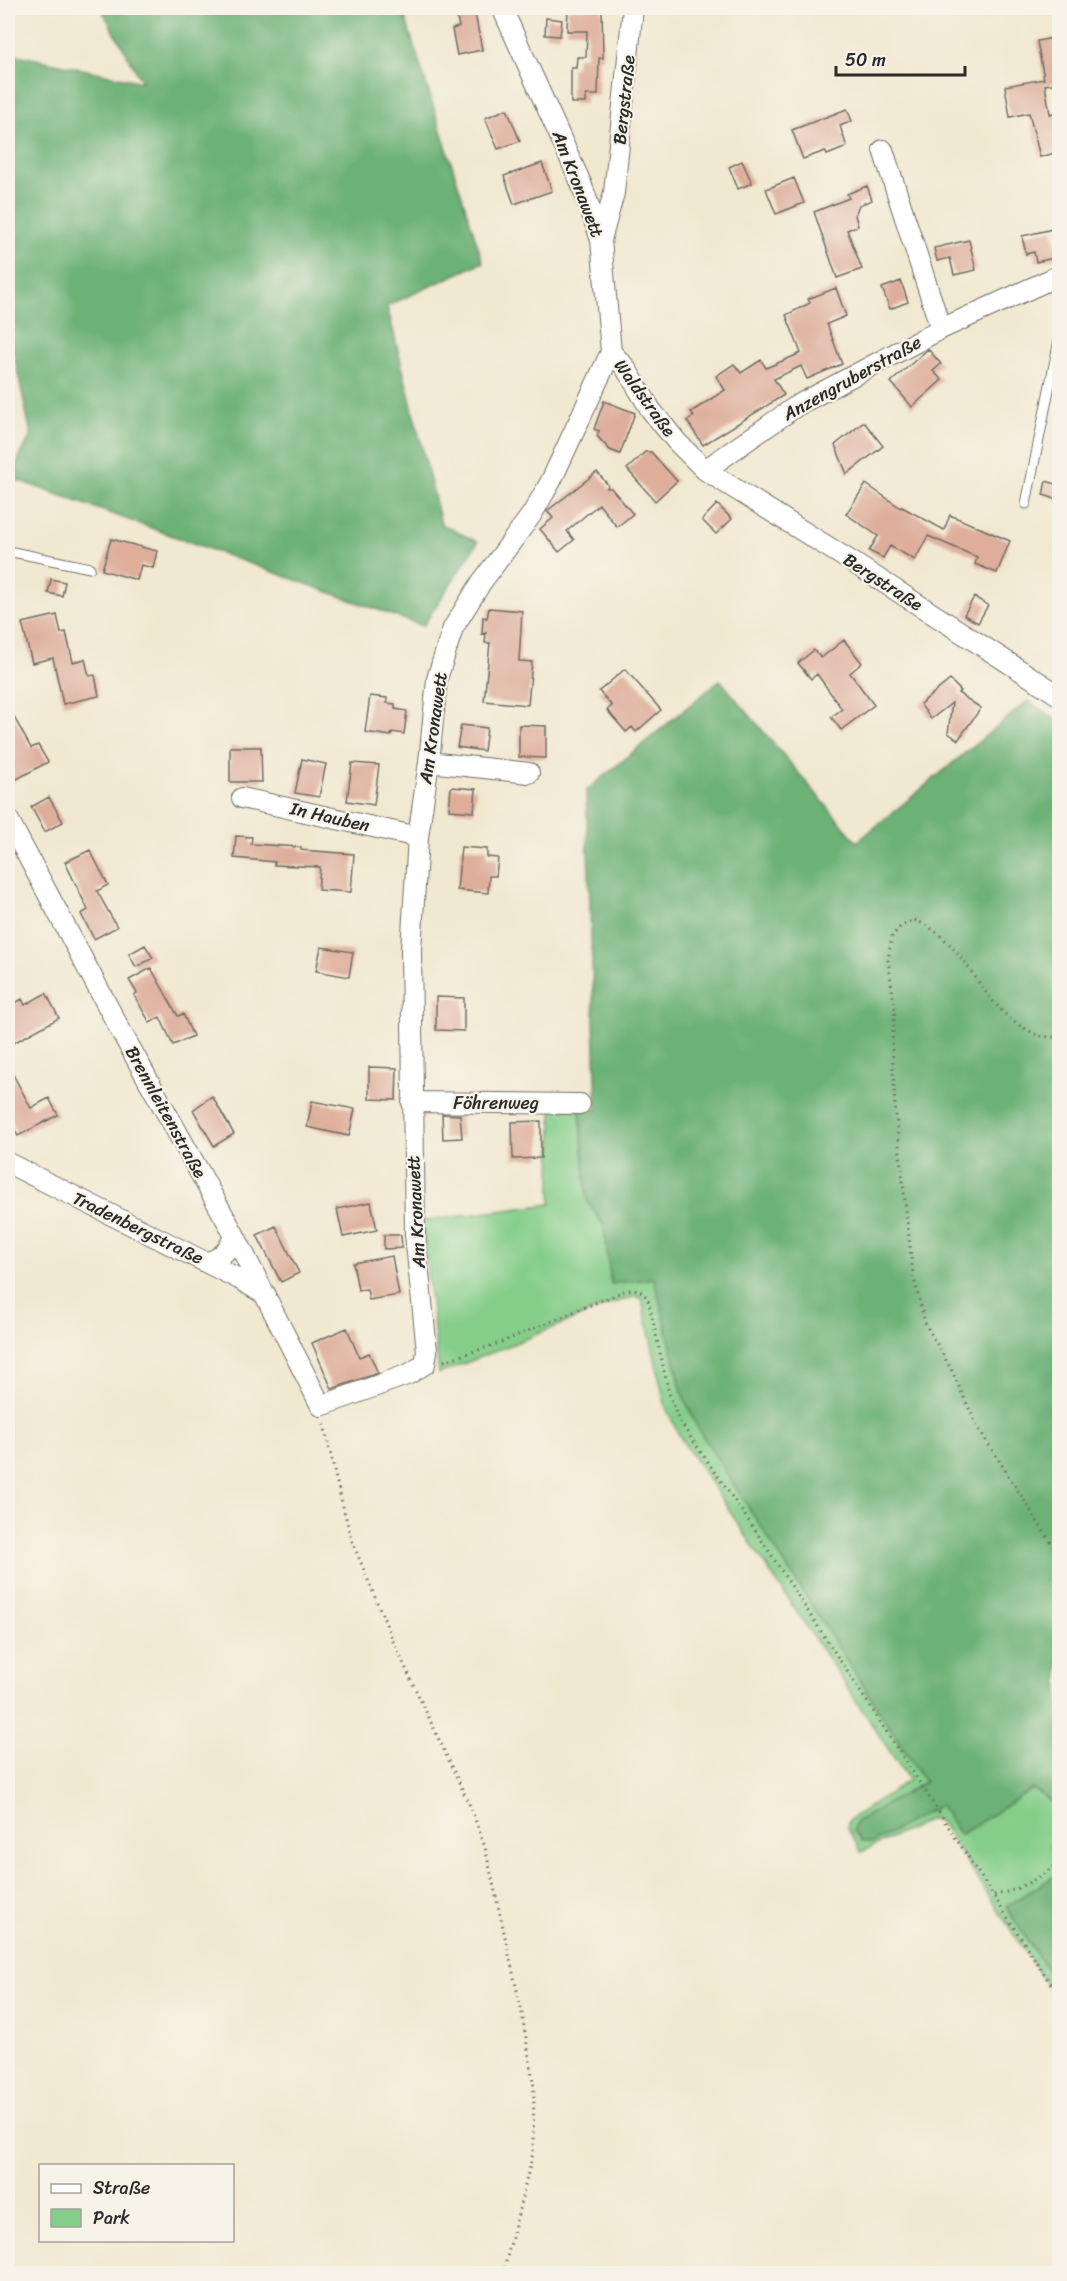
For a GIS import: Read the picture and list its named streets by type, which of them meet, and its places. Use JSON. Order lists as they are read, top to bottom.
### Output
{
  "streets": {
    "street": [
      "Bergstraße",
      "Am Kronawett",
      "Anzengruberstraße",
      "Waldstraße",
      "In Hauben",
      "Föhrenweg",
      "Brennleitenstraße",
      "Tradenbergstraße"
    ]
  },
  "crossings": [
    ["Bergstraße", "Am Kronawett"],
    ["Bergstraße", "Anzengruberstraße"],
    ["Bergstraße", "Waldstraße"],
    ["Am Kronawett", "Waldstraße"],
    ["Am Kronawett", "In Hauben"],
    ["Am Kronawett", "Föhrenweg"],
    ["Anzengruberstraße", "Waldstraße"],
    ["Brennleitenstraße", "Tradenbergstraße"]
  ],
  "legend": ["Straße", "Park"],
  "scale_bar": "50 m"
}
